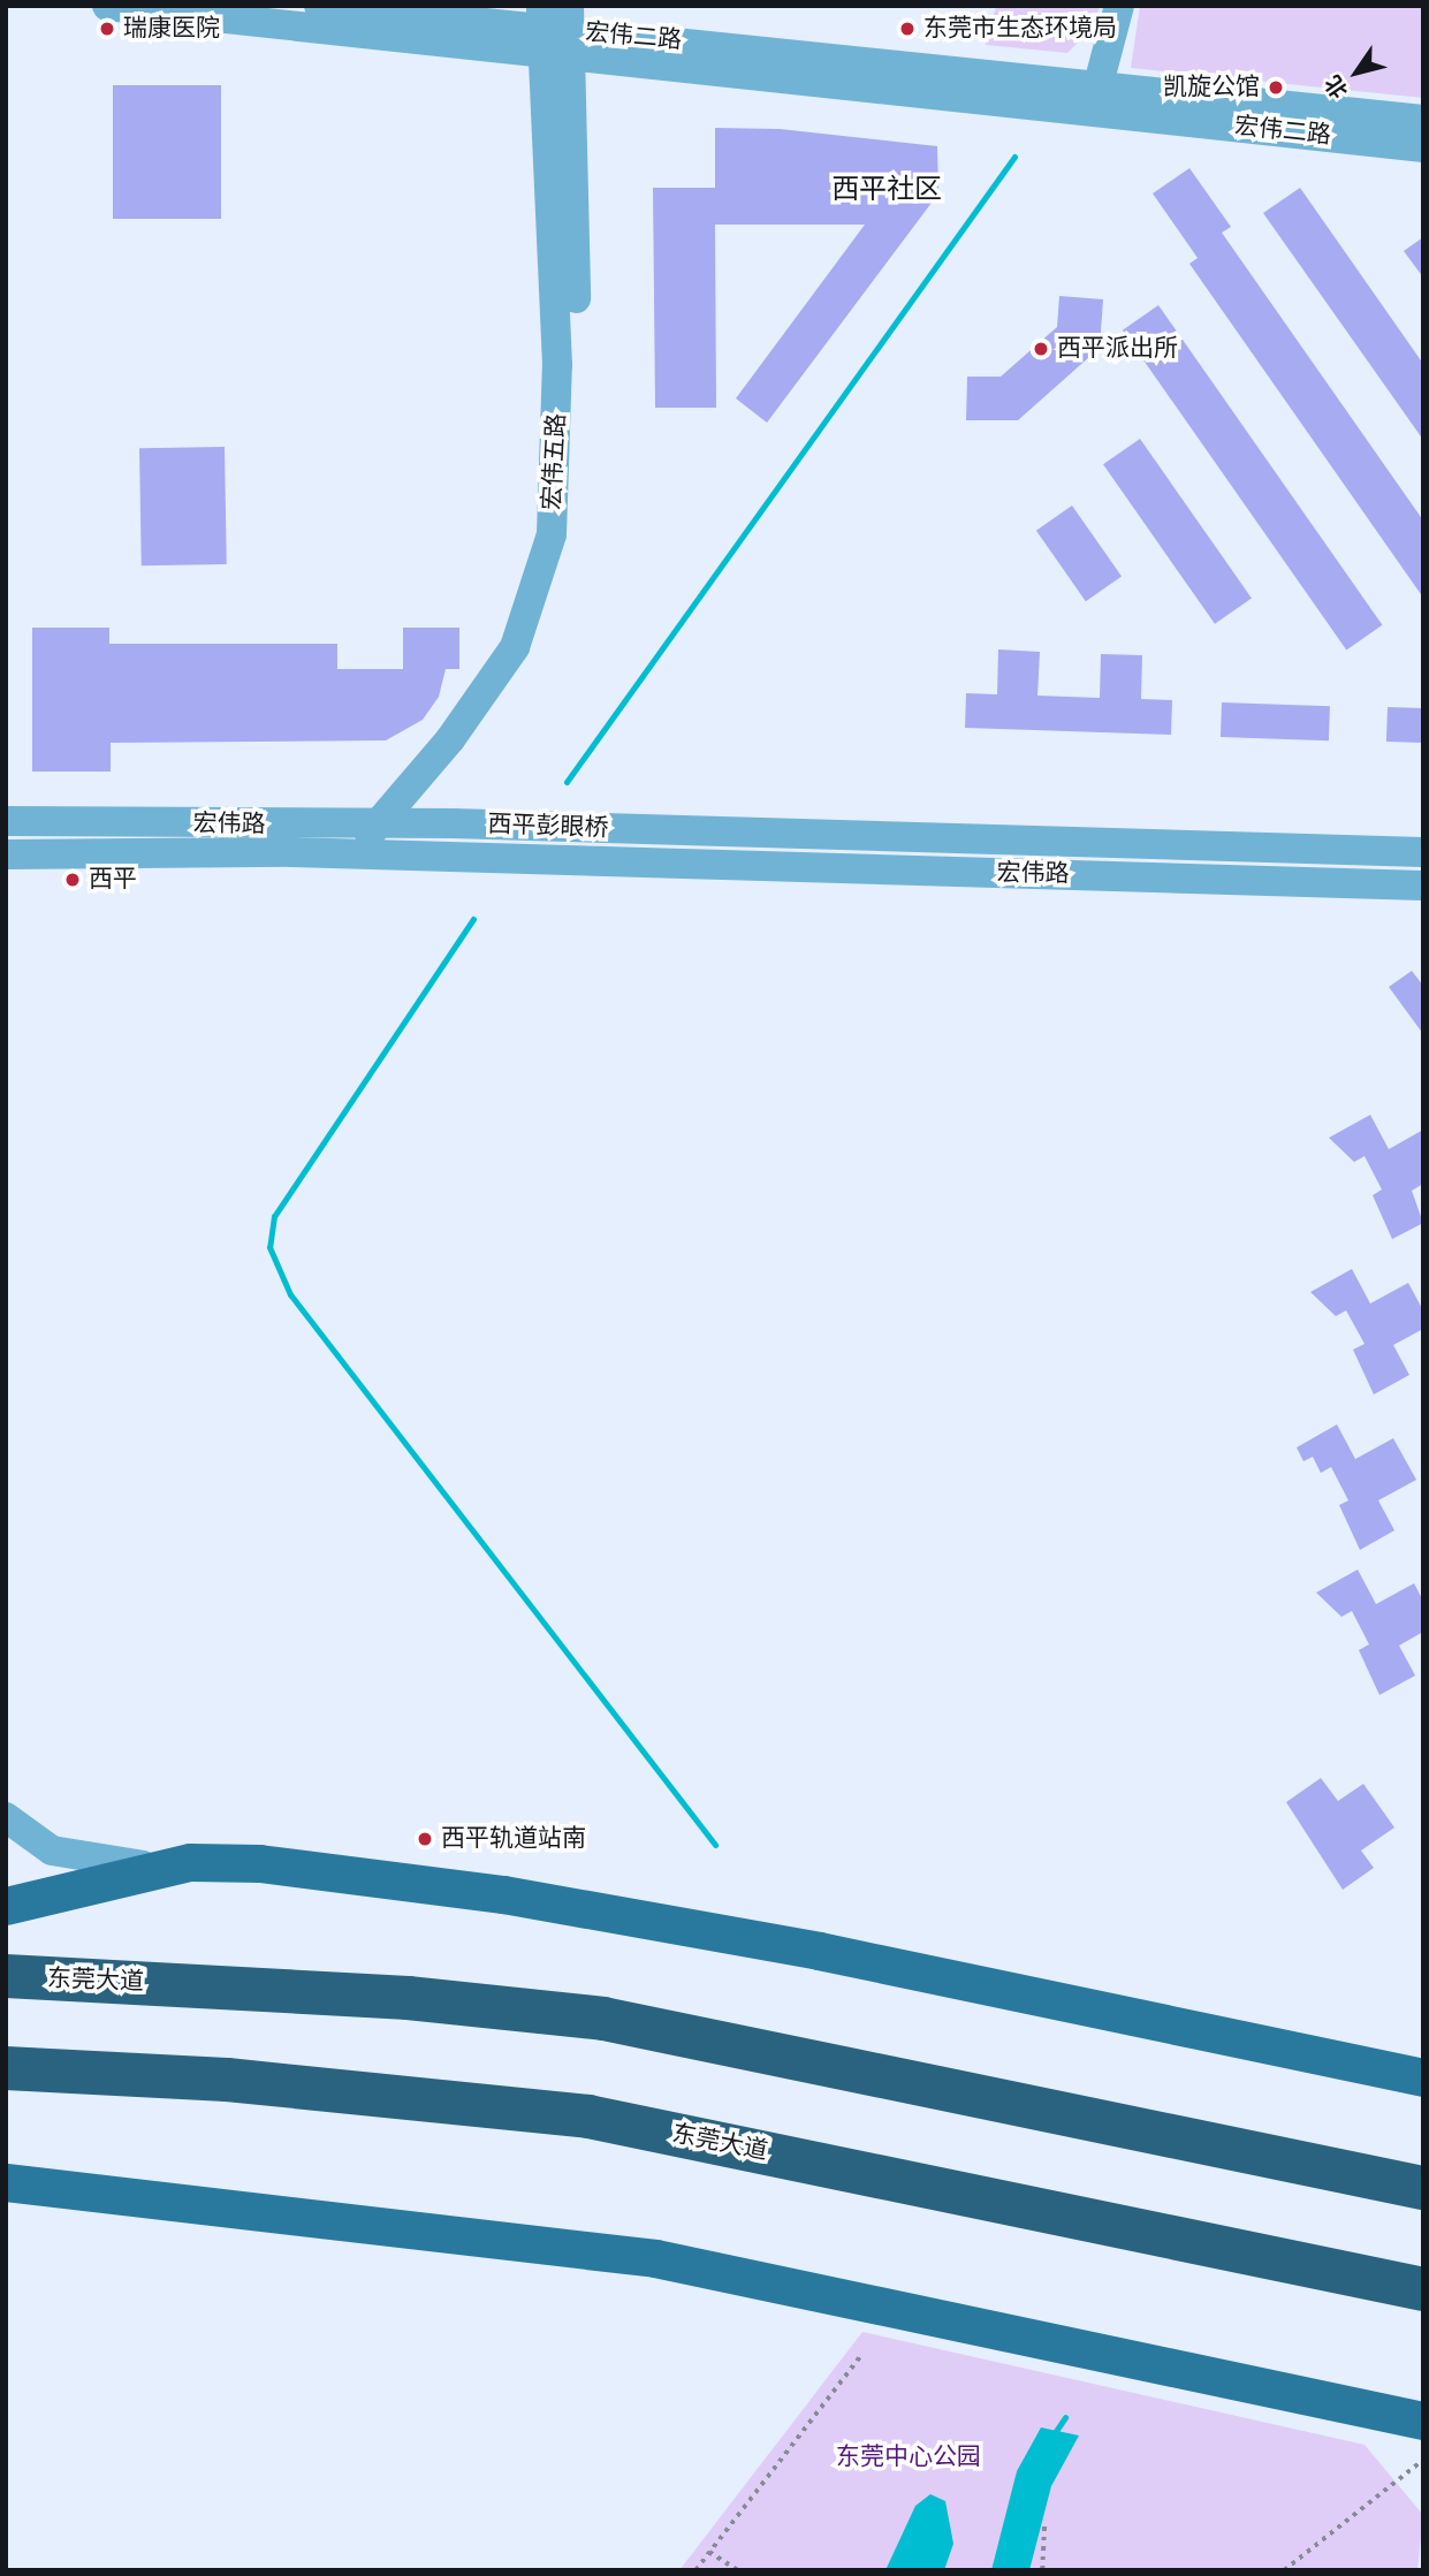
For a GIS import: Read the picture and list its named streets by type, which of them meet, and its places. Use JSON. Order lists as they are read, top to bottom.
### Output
{
  "streets": {
    "highway": ["东莞大道"],
    "street": [
      "宏伟二路",
      "宏伟五路",
      "宏伟路",
      "西平彭眼桥"
    ]
  },
  "crossings": [
    ["宏伟二路", "宏伟五路"],
    ["宏伟五路", "宏伟路"],
    ["宏伟路", "西平彭眼桥"]
  ],
  "districts": ["西平社区"],
  "parks": ["东莞中心公园"],
  "places": [
    "瑞康医院",
    "东莞市生态环境局",
    "凯旋公馆",
    "西平派出所",
    "西平",
    "西平轨道站南"
  ],
  "north": "bottom left"
}
